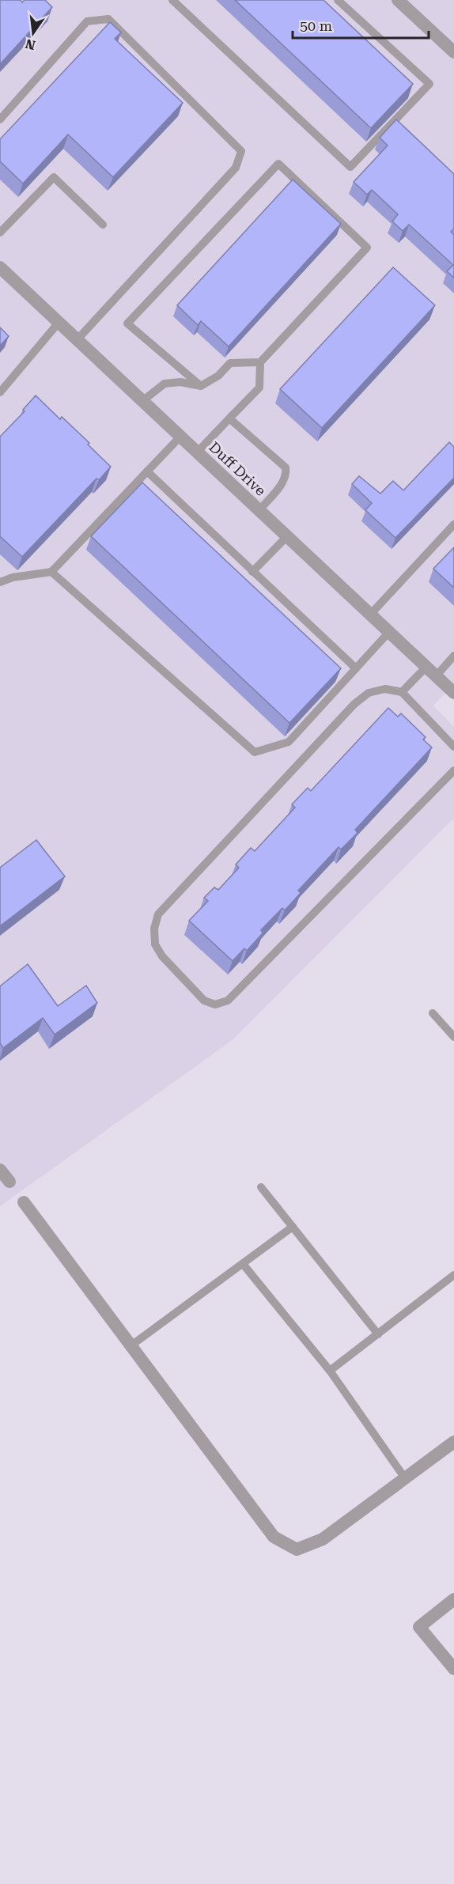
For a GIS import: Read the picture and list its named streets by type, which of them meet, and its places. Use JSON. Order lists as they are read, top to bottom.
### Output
{
  "streets": {
    "street": ["Duff Drive"]
  },
  "scale_bar": "50 m",
  "north": "bottom"
}
